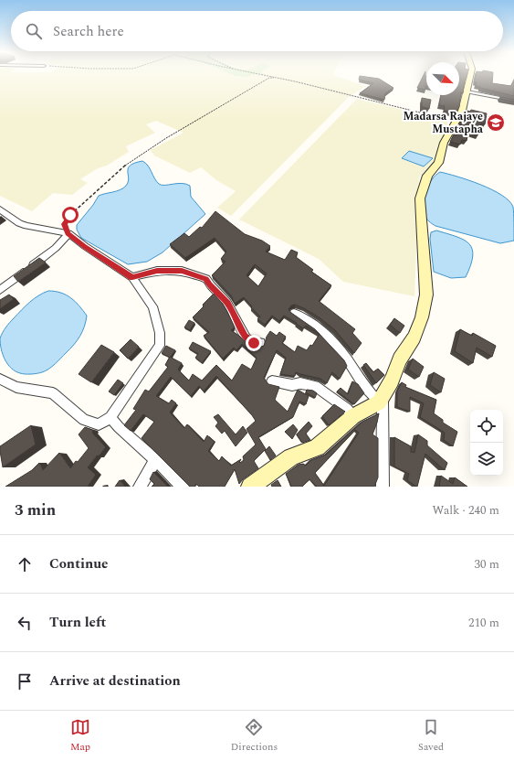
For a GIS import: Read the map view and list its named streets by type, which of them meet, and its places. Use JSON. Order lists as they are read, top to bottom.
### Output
{
  "places": {
    "school or university": ["Madarsa Rajaye Mustapha"]
  },
  "north": "bottom right",
  "page": {
    "search": "Search here",
    "heading": ["3 min", "Walk · 240 m"],
    "list": [
      ["Continue", "30 m"],
      ["Turn left", "210 m"],
      "Arrive at destination"
    ],
    "nav": ["Map", "Directions", "Saved"]
  }
}
